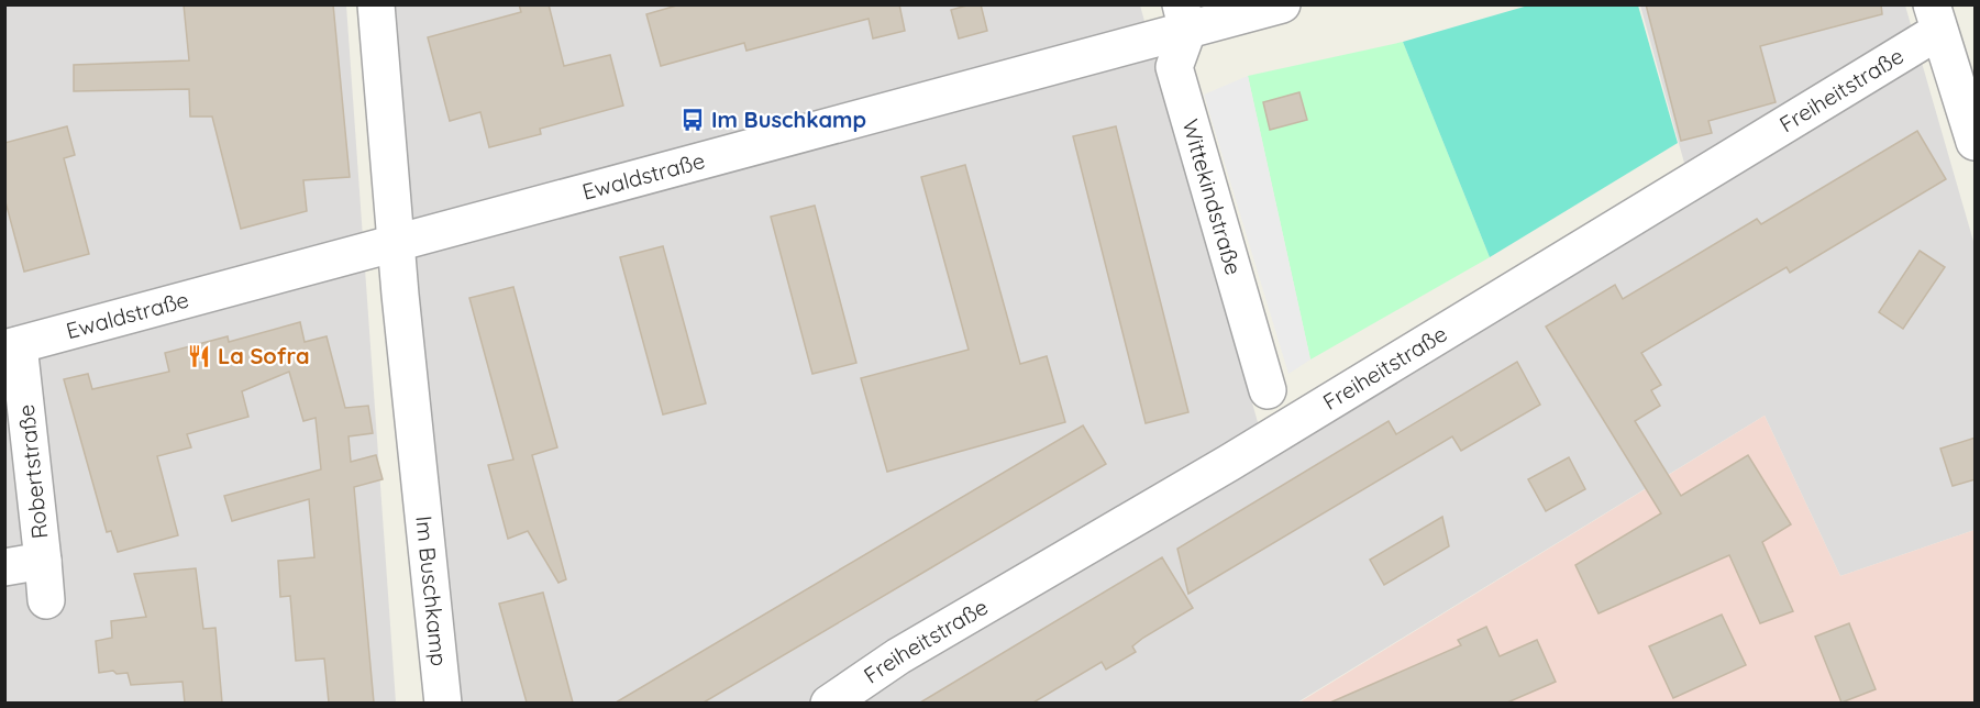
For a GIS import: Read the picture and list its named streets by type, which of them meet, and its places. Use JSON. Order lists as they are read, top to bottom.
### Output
{
  "streets": {
    "street": [
      "Freiheitstraße",
      "Ewaldstraße",
      "Wittekindstraße",
      "Robertstraße",
      "Im Buschkamp"
    ]
  },
  "crossings": [
    ["Ewaldstraße", "Wittekindstraße"],
    ["Ewaldstraße", "Robertstraße"],
    ["Ewaldstraße", "Im Buschkamp"]
  ],
  "places": {
    "bus stop": ["Im Buschkamp"],
    "restaurant": ["La Sofra"]
  }
}
